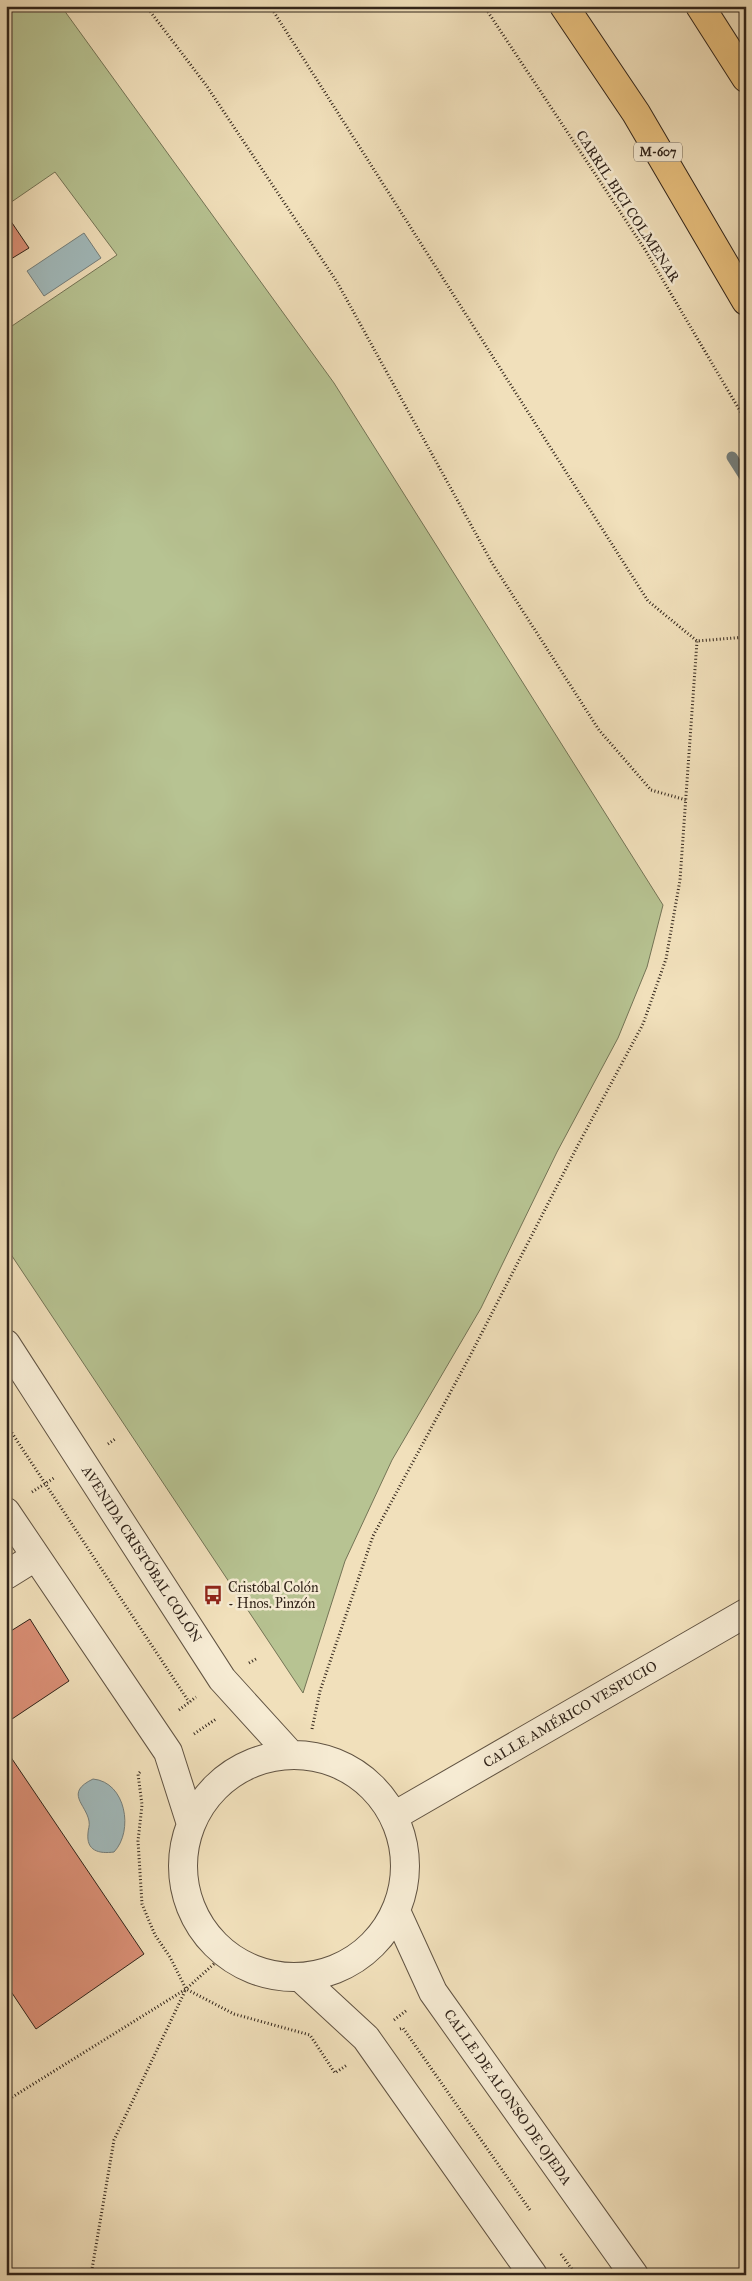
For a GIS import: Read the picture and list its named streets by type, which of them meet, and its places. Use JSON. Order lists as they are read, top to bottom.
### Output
{
  "streets": {
    "highway": ["M-607"],
    "street": ["AVENIDA CRISTÓBAL COLÓN", "CALLE AMÉRICO VESPUCIO", "CALLE DE ALONSO DE OJEDA"],
    "path": ["CARRIL BICI COLMENAR"]
  },
  "places": {
    "bus stop": ["Cristóbal Colón - Hnos. Pinzón"]
  }
}
